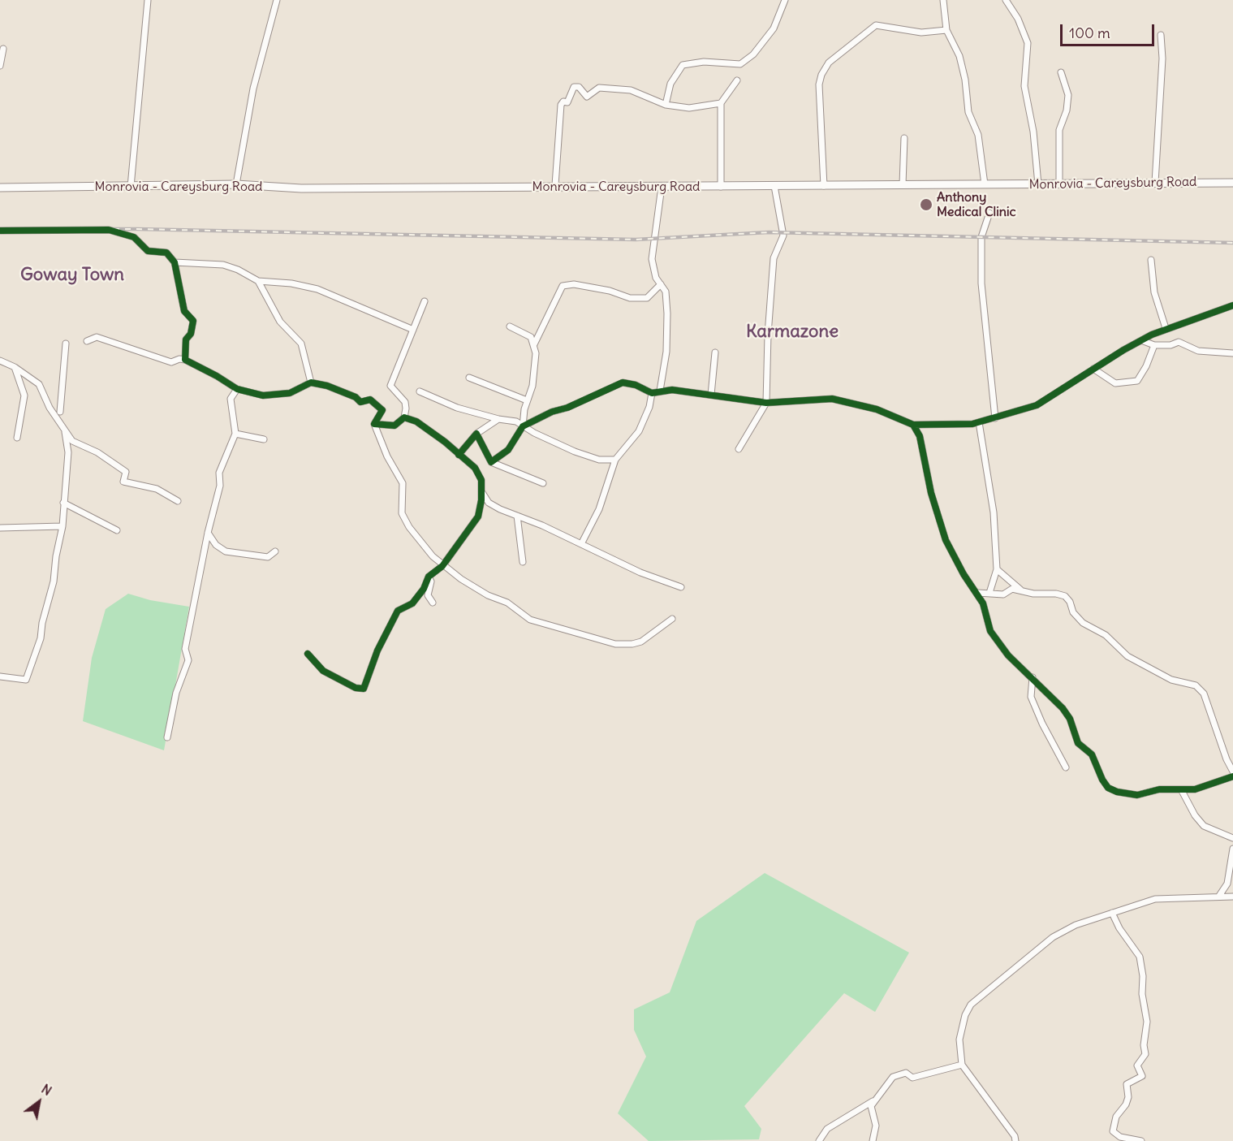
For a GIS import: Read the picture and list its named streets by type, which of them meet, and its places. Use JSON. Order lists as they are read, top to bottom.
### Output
{
  "streets": {
    "main road": ["Monrovia - Careysburg Road"]
  },
  "districts": ["Goway Town", "Karmazone"],
  "places": ["Anthony Medical Clinic"],
  "scale_bar": "100 m",
  "north": "top right"
}
